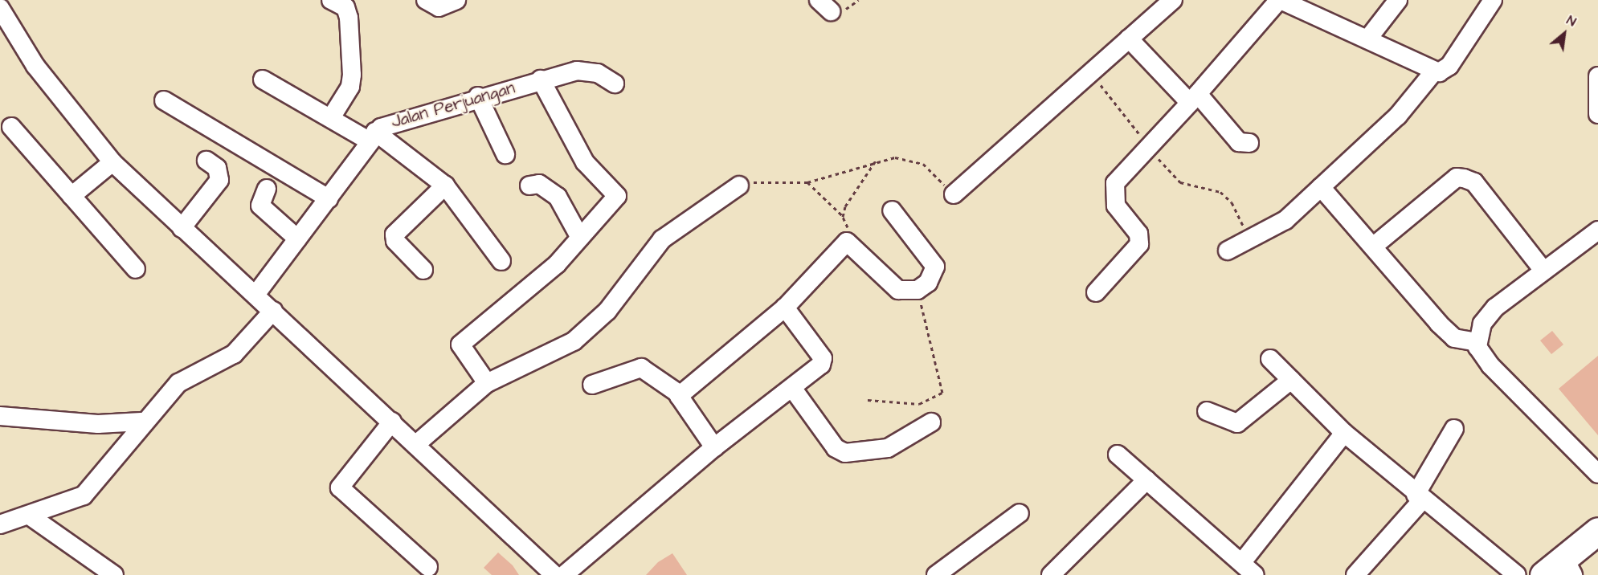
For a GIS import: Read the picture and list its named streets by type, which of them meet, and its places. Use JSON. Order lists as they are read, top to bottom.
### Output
{
  "streets": {
    "street": ["Jalan Perjuangan"]
  },
  "north": "top right"
}
